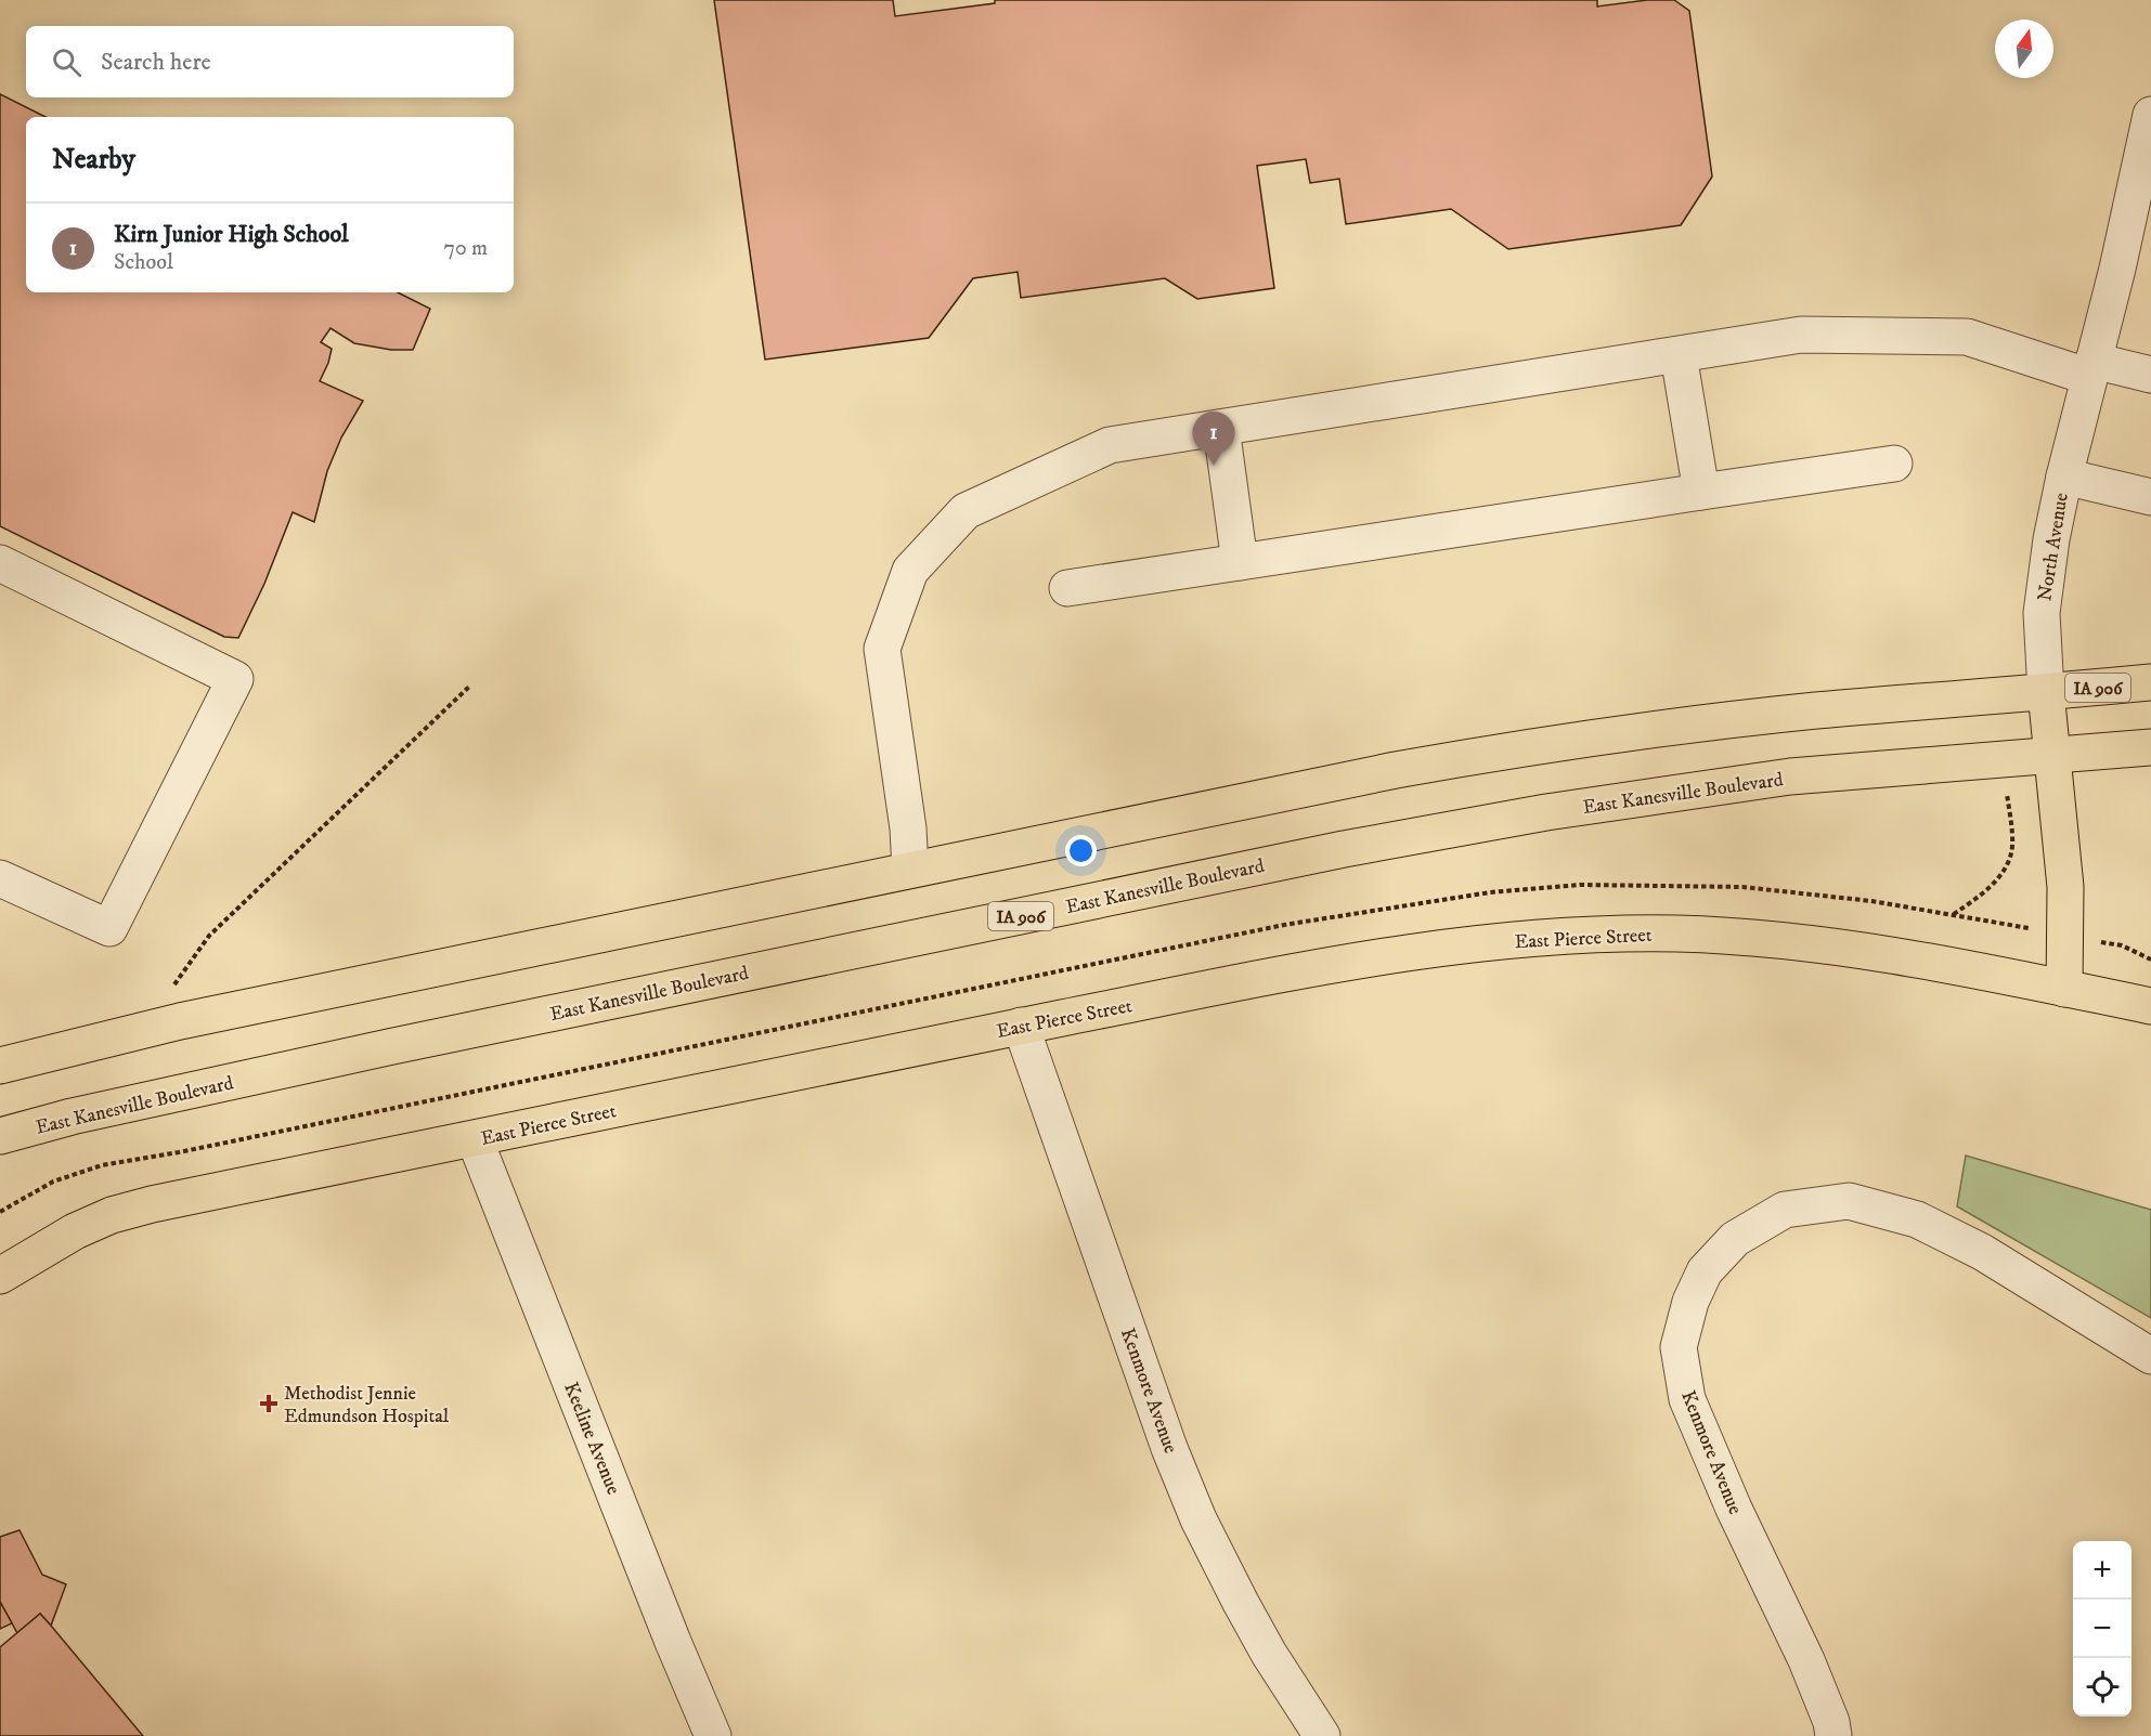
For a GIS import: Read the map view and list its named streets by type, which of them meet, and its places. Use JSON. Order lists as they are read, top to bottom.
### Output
{
  "streets": {
    "main road": [
      "North Avenue",
      "IA 906",
      "East Kanesville Boulevard",
      "East Pierce Street"
    ],
    "street": ["Kenmore Avenue", "Keeline Avenue"]
  },
  "crossings": [
    ["North Avenue", "IA 906"],
    ["North Avenue", "East Kanesville Boulevard"],
    ["North Avenue", "East Pierce Street"],
    ["East Pierce Street", "Kenmore Avenue"],
    ["East Pierce Street", "Keeline Avenue"]
  ],
  "places": {
    "health": ["Methodist Jennie Edmundson Hospital"]
  },
  "north": "top",
  "page": {
    "search": "Search here",
    "heading": "Nearby",
    "list": [
      {
        "mark": "1",
        "name": "Kirn Junior High School",
        "note": "School",
        "value": "70 m"
      }
    ],
    "pins": "1",
    "map_buttons": ["+", "−"]
  }
}
